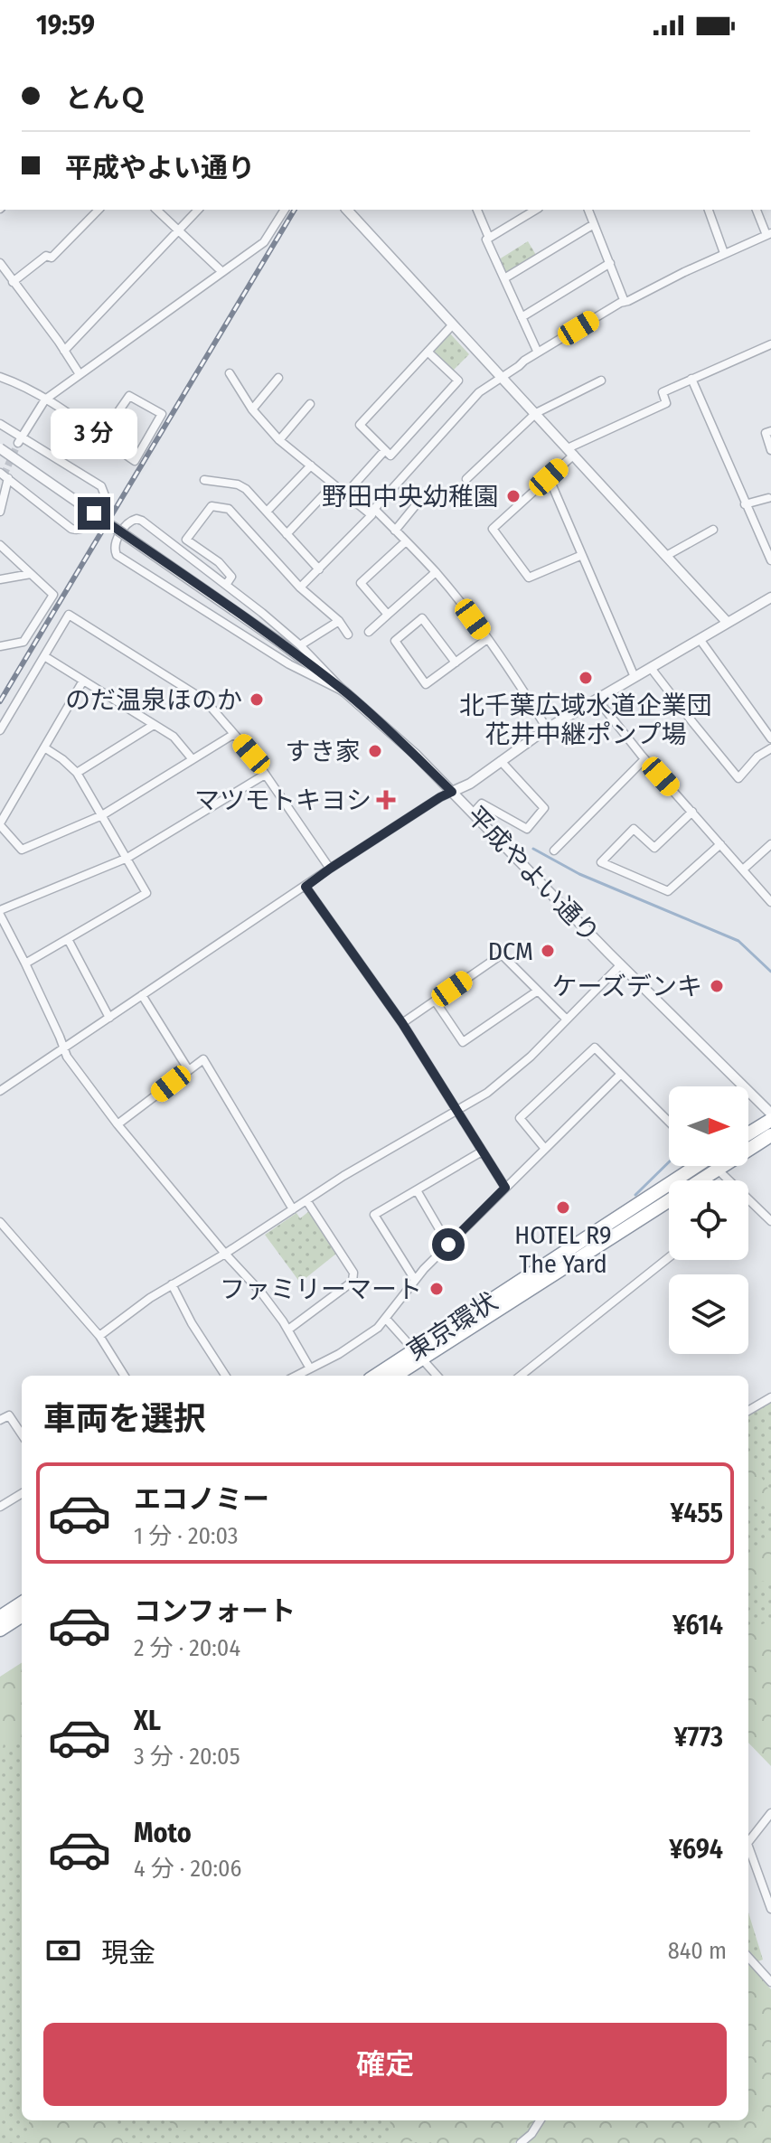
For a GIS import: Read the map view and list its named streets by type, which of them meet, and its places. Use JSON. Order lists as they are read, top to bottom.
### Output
{
  "streets": {
    "highway": ["東京環状"],
    "street": ["平成やよい通り"]
  },
  "places": {
    "other": [
      "野田中央幼稚園",
      "北千葉広域水道企業団 花井中継ポンプ場",
      "のだ温泉ほのか",
      "すき家",
      "DCM",
      "ケーズデンキ",
      "HOTEL R9 The Yard",
      "ファミリーマート"
    ],
    "health": ["マツモトキヨシ"]
  },
  "north": "right",
  "page": {
    "status": "19:59",
    "banner": ["とんＱ", "平成やよい通り"],
    "bubble": "3 分",
    "heading": "車両を選択",
    "list": [
      {
        "name": "エコノミー",
        "note": "1 分 · 20:03",
        "value": "¥455"
      },
      {
        "name": "コンフォート",
        "note": "2 分 · 20:04",
        "value": "¥614"
      },
      {
        "name": "XL",
        "note": "3 分 · 20:05",
        "value": "¥773"
      },
      {
        "name": "Moto",
        "note": "4 分 · 20:06",
        "value": "¥694"
      }
    ],
    "pay": ["現金", "840 m"],
    "buttons": "確定"
  }
}
